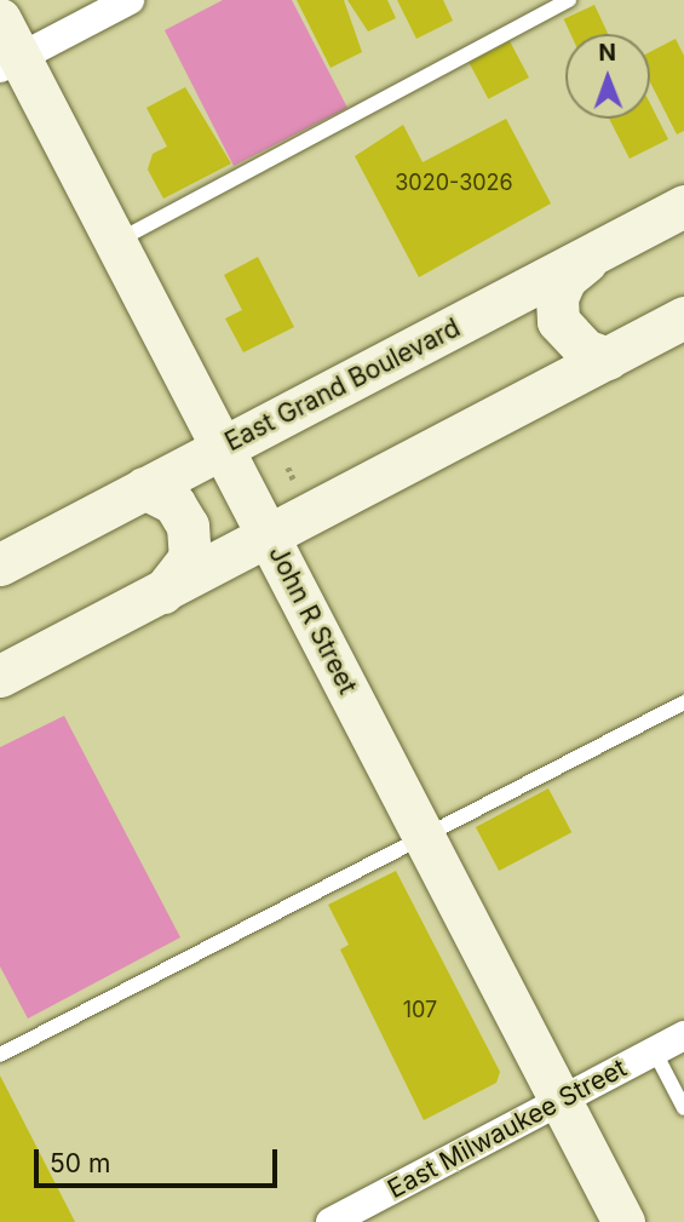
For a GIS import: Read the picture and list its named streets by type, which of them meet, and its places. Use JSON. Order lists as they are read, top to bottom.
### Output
{
  "streets": {
    "main road": ["East Grand Boulevard", "John R Street"],
    "street": ["East Milwaukee Street"]
  },
  "crossings": [
    ["East Grand Boulevard", "John R Street"],
    ["John R Street", "East Milwaukee Street"]
  ],
  "house_numbers": ["3020-3026", "107"],
  "scale_bar": "50 m",
  "north": "top"
}
